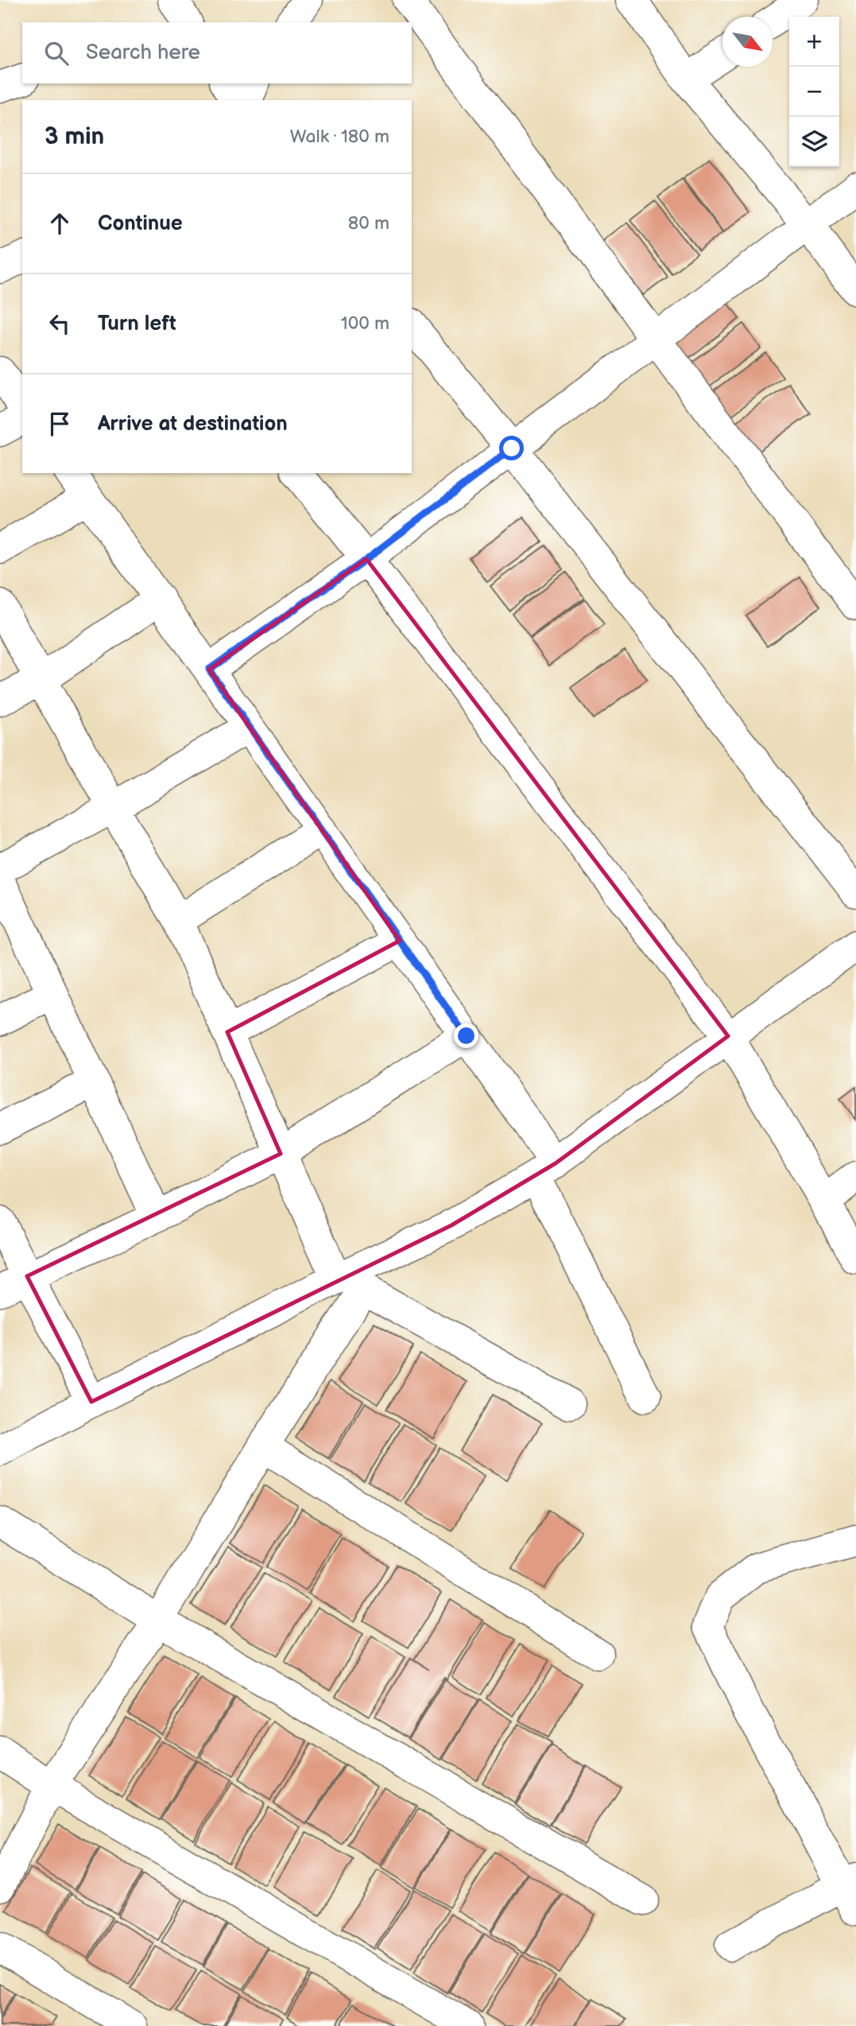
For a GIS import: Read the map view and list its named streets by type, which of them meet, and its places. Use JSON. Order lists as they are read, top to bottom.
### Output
{
  "north": "bottom right",
  "page": {
    "map_buttons": ["+", "−"],
    "search": "Search here",
    "heading": ["3 min", "Walk · 180 m"],
    "list": [
      ["Continue", "80 m"],
      ["Turn left", "100 m"],
      "Arrive at destination"
    ]
  }
}
